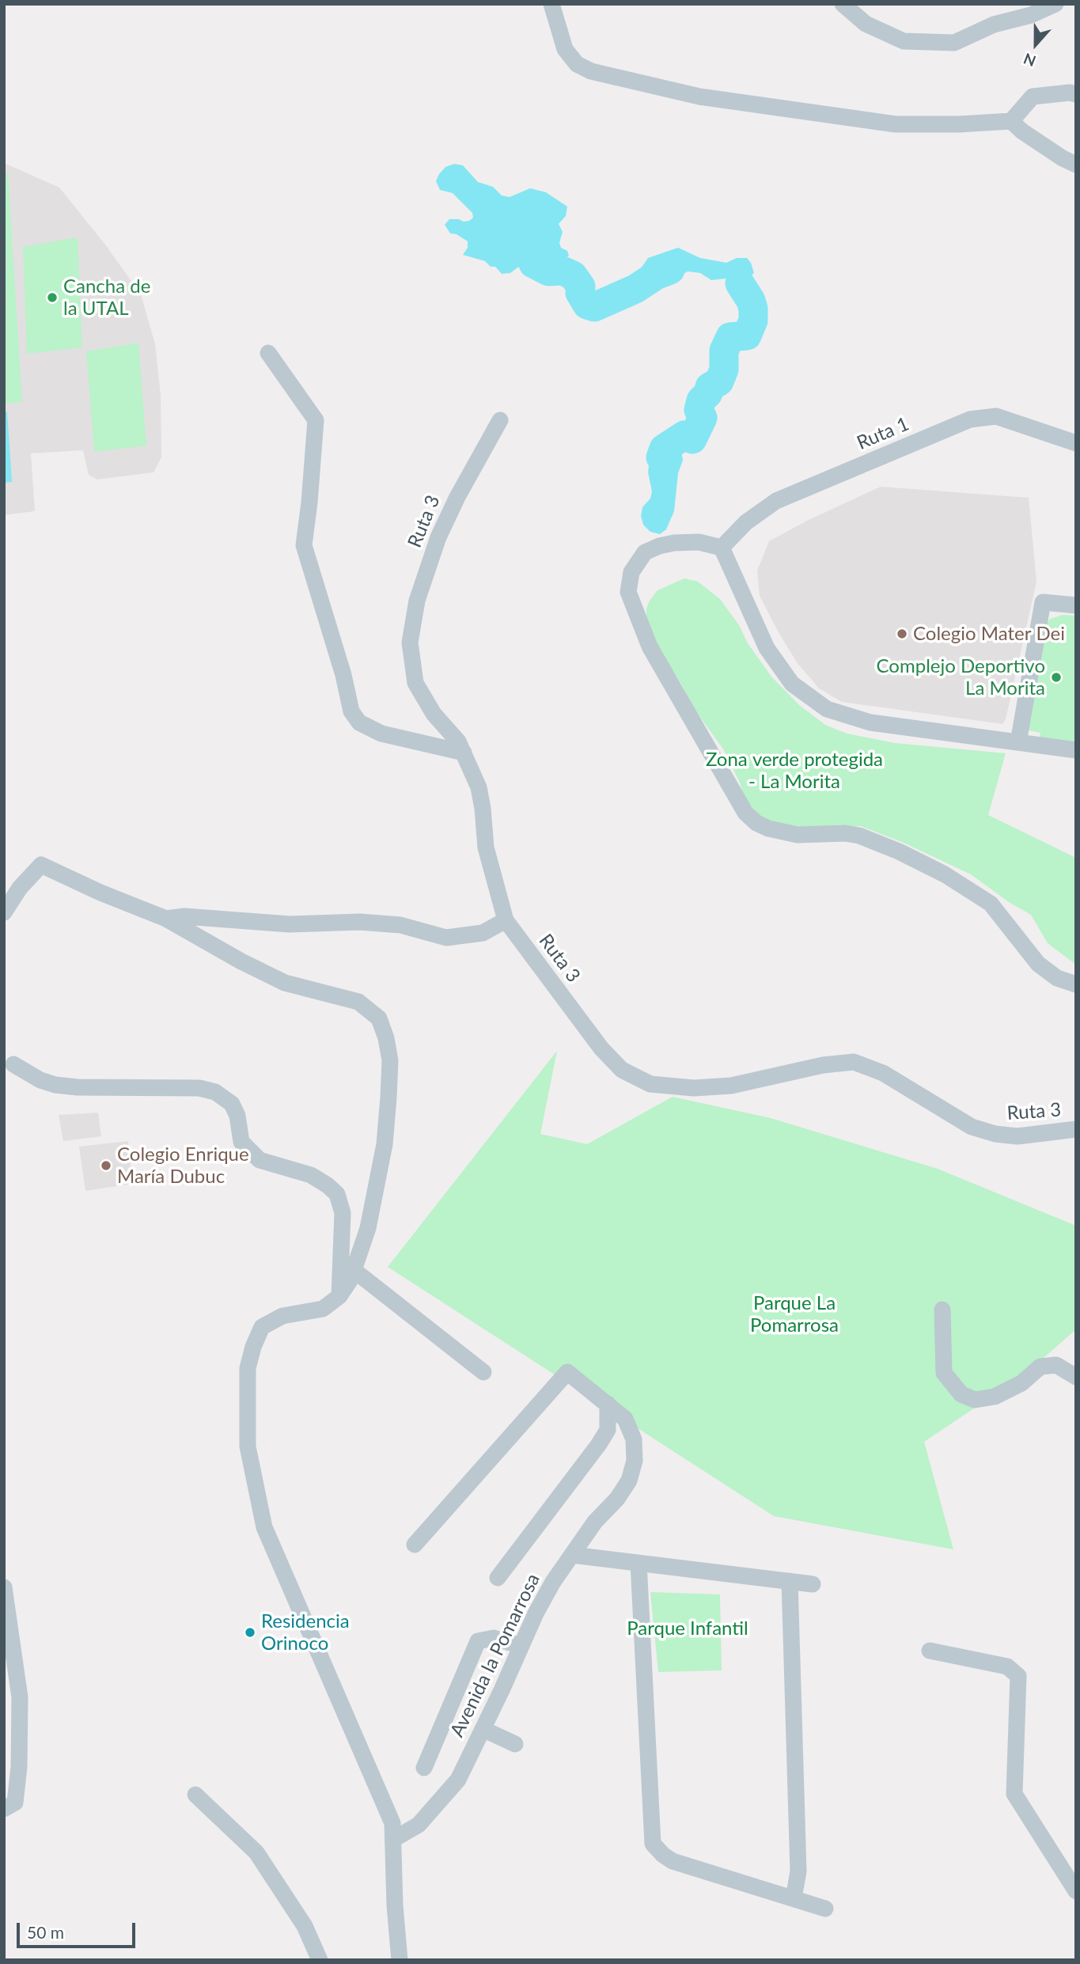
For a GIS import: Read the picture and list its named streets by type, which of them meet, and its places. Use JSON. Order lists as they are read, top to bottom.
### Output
{
  "streets": {
    "street": ["Ruta 1", "Ruta 3", "Avenida la Pomarrosa"]
  },
  "parks": ["Zona verde protegida - La Morita", "Parque La Pomarrosa", "Parque Infantil"],
  "places": [
    "Cancha de la UTAL",
    "Colegio Mater Dei",
    "Complejo Deportivo La Morita",
    "Colegio Enrique María Dubuc",
    "Residencia Orinoco"
  ],
  "scale_bar": "50 m",
  "north": "bottom"
}
